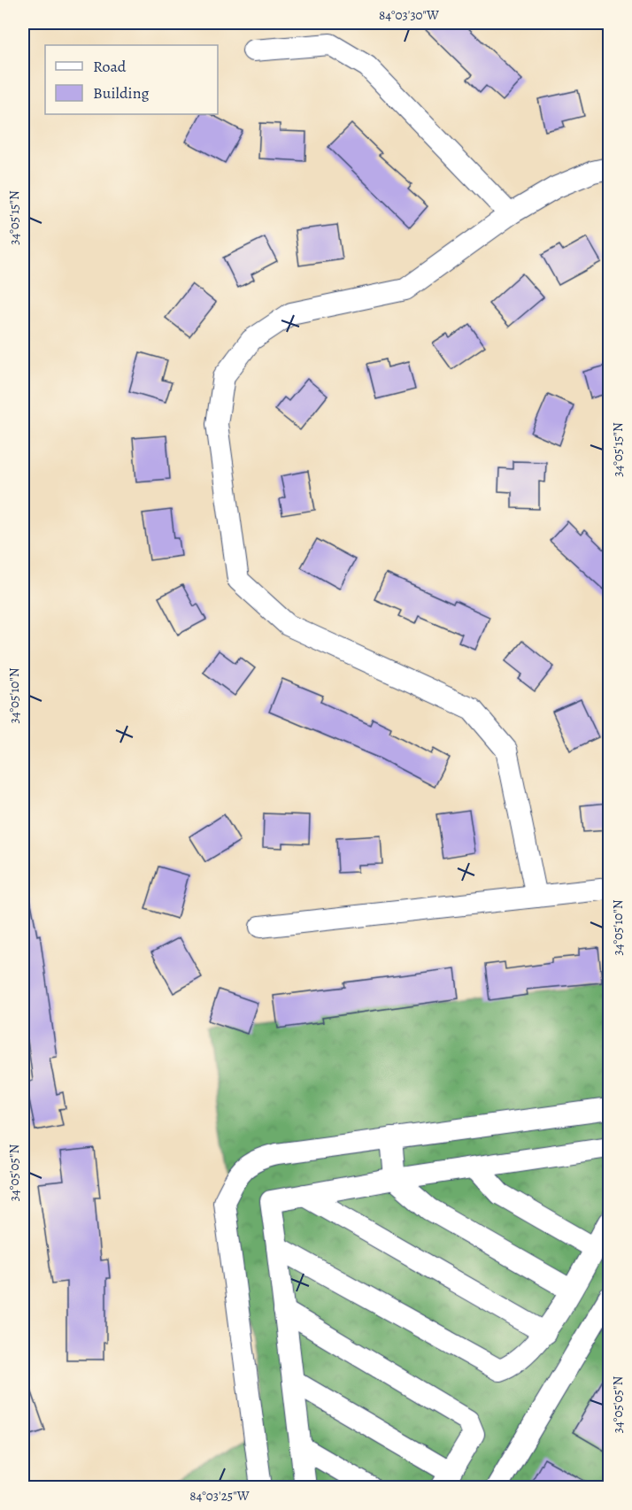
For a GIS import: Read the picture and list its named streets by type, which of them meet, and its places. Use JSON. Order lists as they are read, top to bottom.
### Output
{
  "legend": ["Road", "Building"],
  "coordinates": [
    "84°03'30\"W",
    "34°05'15\"N",
    "34°05'10\"N",
    "34°05'05\"N",
    "84°03'25\"W"
  ]
}
